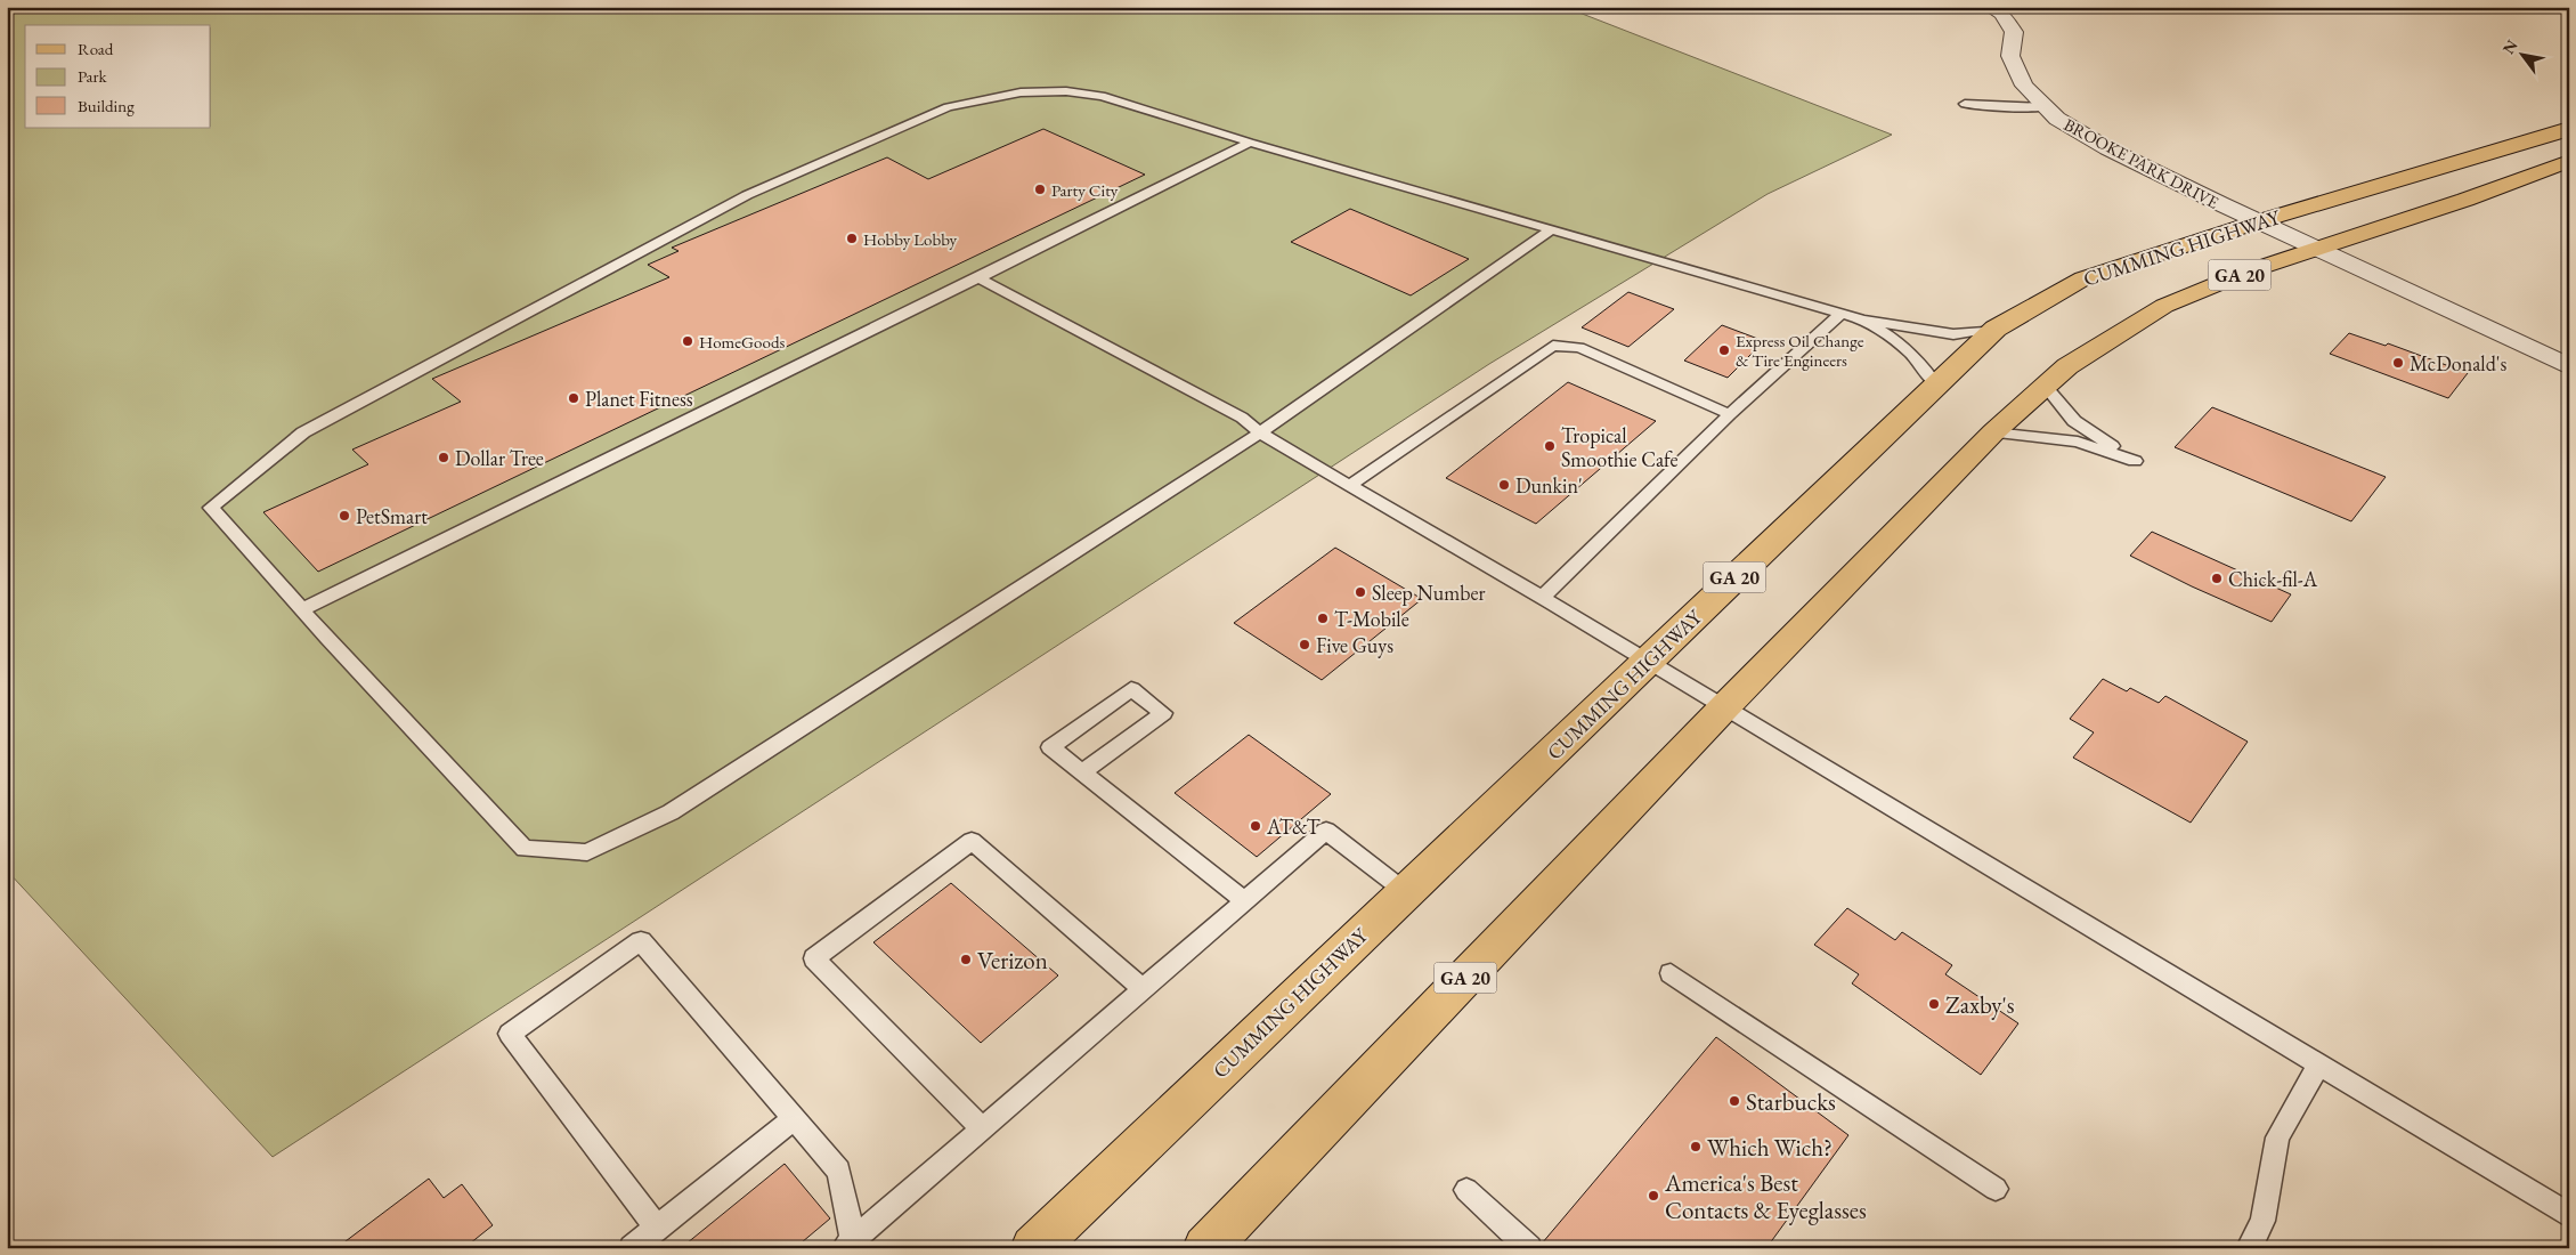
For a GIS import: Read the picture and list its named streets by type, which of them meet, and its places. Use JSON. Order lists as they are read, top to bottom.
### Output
{
  "streets": {
    "main road": ["CUMMING HIGHWAY", "GA 20"],
    "street": ["BROOKE PARK DRIVE"]
  },
  "crossings": [
    ["BROOKE PARK DRIVE", "CUMMING HIGHWAY"],
    ["BROOKE PARK DRIVE", "GA 20"]
  ],
  "places": [
    "Party City",
    "Hobby Lobby",
    "HomeGoods",
    "Express Oil Change & Tire Engineers",
    "McDonald's",
    "Planet Fitness",
    "Tropical Smoothie Cafe",
    "Dollar Tree",
    "Dunkin'",
    "PetSmart",
    "Chick-fil-A",
    "Sleep Number",
    "T-Mobile",
    "Five Guys",
    "AT&T",
    "Verizon",
    "Zaxby's",
    "Starbucks",
    "Which Wich?",
    "America's Best Contacts & Eyeglasses"
  ],
  "legend": ["Road", "Park", "Building"],
  "north": "top left"
}
